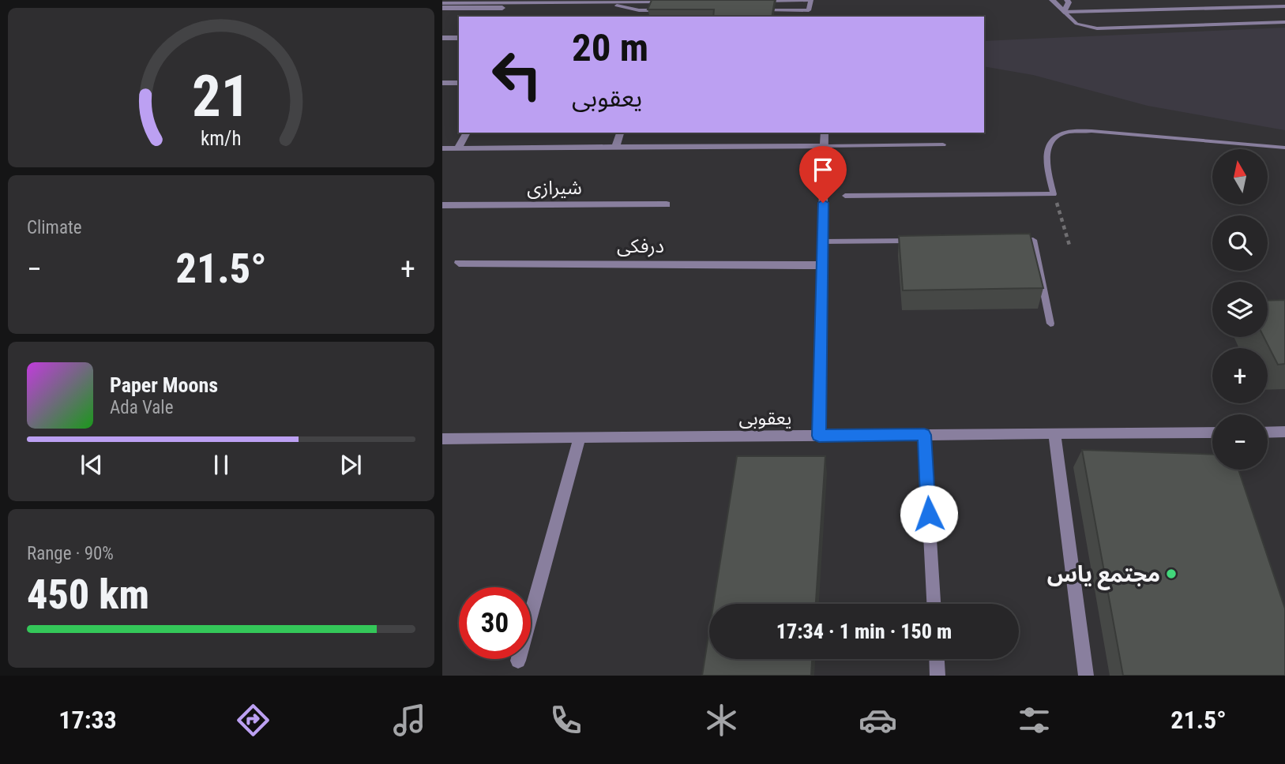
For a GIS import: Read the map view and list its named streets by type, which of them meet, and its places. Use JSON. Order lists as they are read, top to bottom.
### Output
{
  "streets": {
    "street": ["شیرازی", "درفکی", "یعقوبی"]
  },
  "places": ["مجتمع یاس"],
  "north": "top",
  "page": {
    "turn": ["20 m", "یعقوبی"],
    "map_buttons": ["+", "−"],
    "tile": [
      "Climate",
      ["Range · 90%", "450 km"]
    ],
    "heat": ["−", "21.5°", "+"],
    "song": ["Paper Moons", "Ada Vale"],
    "limit": "30",
    "trip": "17:34 · 1 min · 150 m",
    "tabs": ["17:33", "21.5°"],
    "gauge": ["21", "km/h"]
  }
}
